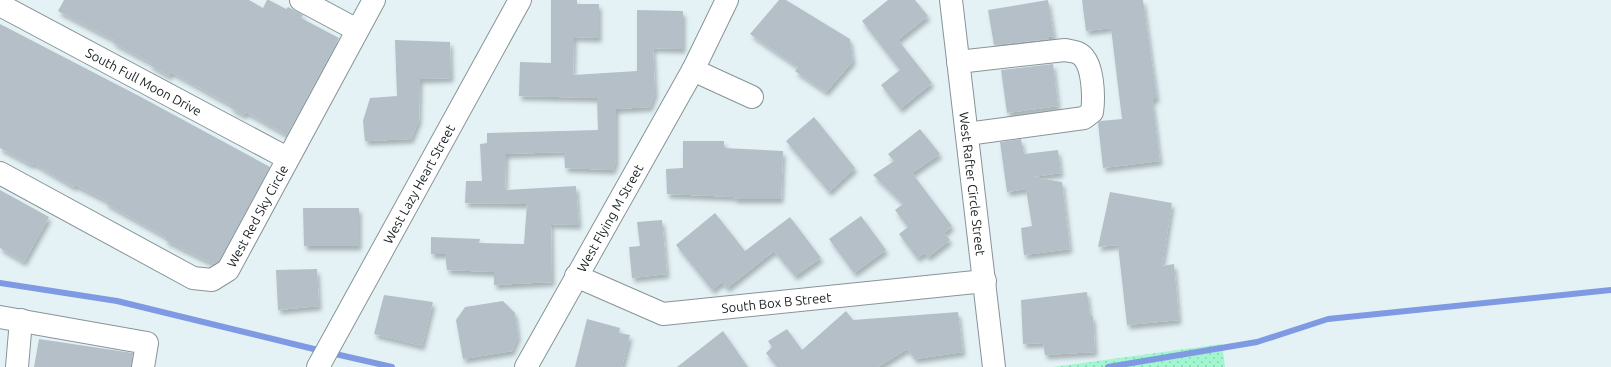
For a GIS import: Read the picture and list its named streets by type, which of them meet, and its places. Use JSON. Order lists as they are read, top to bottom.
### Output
{
  "streets": {
    "street": [
      "South Full Moon Drive",
      "West Lazy Heart Street",
      "West Rafter Circle Street",
      "West Red Sky Circle",
      "West Flying M Street",
      "South Box B Street"
    ]
  },
  "crossings": [
    ["South Full Moon Drive", "West Red Sky Circle"],
    ["West Rafter Circle Street", "South Box B Street"],
    ["West Flying M Street", "South Box B Street"]
  ]
}
